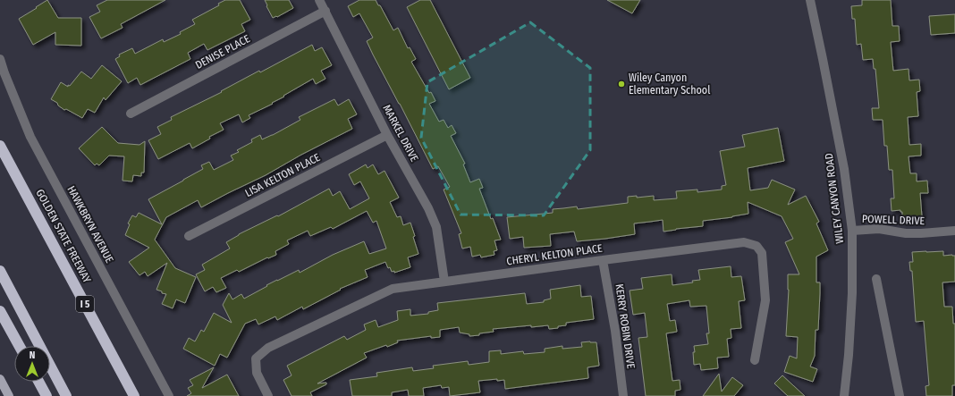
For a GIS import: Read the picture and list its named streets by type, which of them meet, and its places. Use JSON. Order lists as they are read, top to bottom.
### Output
{
  "streets": {
    "highway": ["GOLDEN STATE FREEWAY", "I 5"],
    "street": [
      "DENISE PLACE",
      "MARKEL DRIVE",
      "LISA KELTON PLACE",
      "WILEY CANYON ROAD",
      "POWELL DRIVE",
      "HAWKBRYN AVENUE",
      "CHERYL KELTON PLACE",
      "KERRY ROBIN DRIVE"
    ]
  },
  "crossings": [
    ["DENISE PLACE", "MARKEL DRIVE"],
    ["MARKEL DRIVE", "LISA KELTON PLACE"],
    ["MARKEL DRIVE", "CHERYL KELTON PLACE"],
    ["WILEY CANYON ROAD", "POWELL DRIVE"],
    ["CHERYL KELTON PLACE", "KERRY ROBIN DRIVE"]
  ],
  "places": ["Wiley Canyon Elementary School"],
  "north": "top"
}
